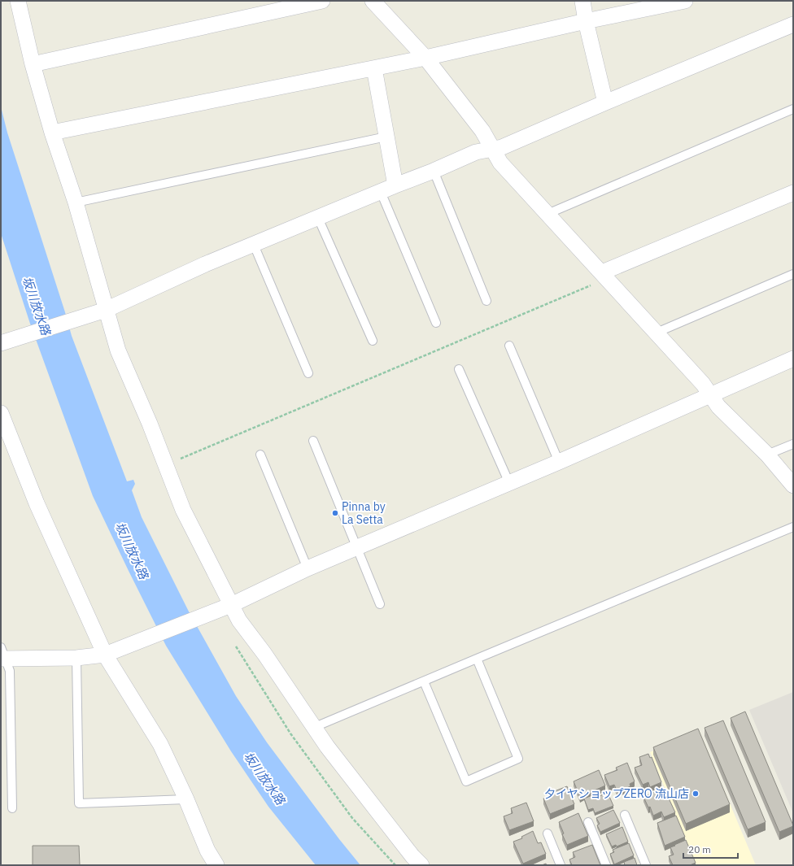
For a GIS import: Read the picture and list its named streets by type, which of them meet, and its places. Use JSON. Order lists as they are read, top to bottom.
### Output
{
  "water": ["坂川放水路"],
  "places": ["Pinna by La Setta", "夕イヤショップZERO 流山店"],
  "scale_bar": "20 m"
}
